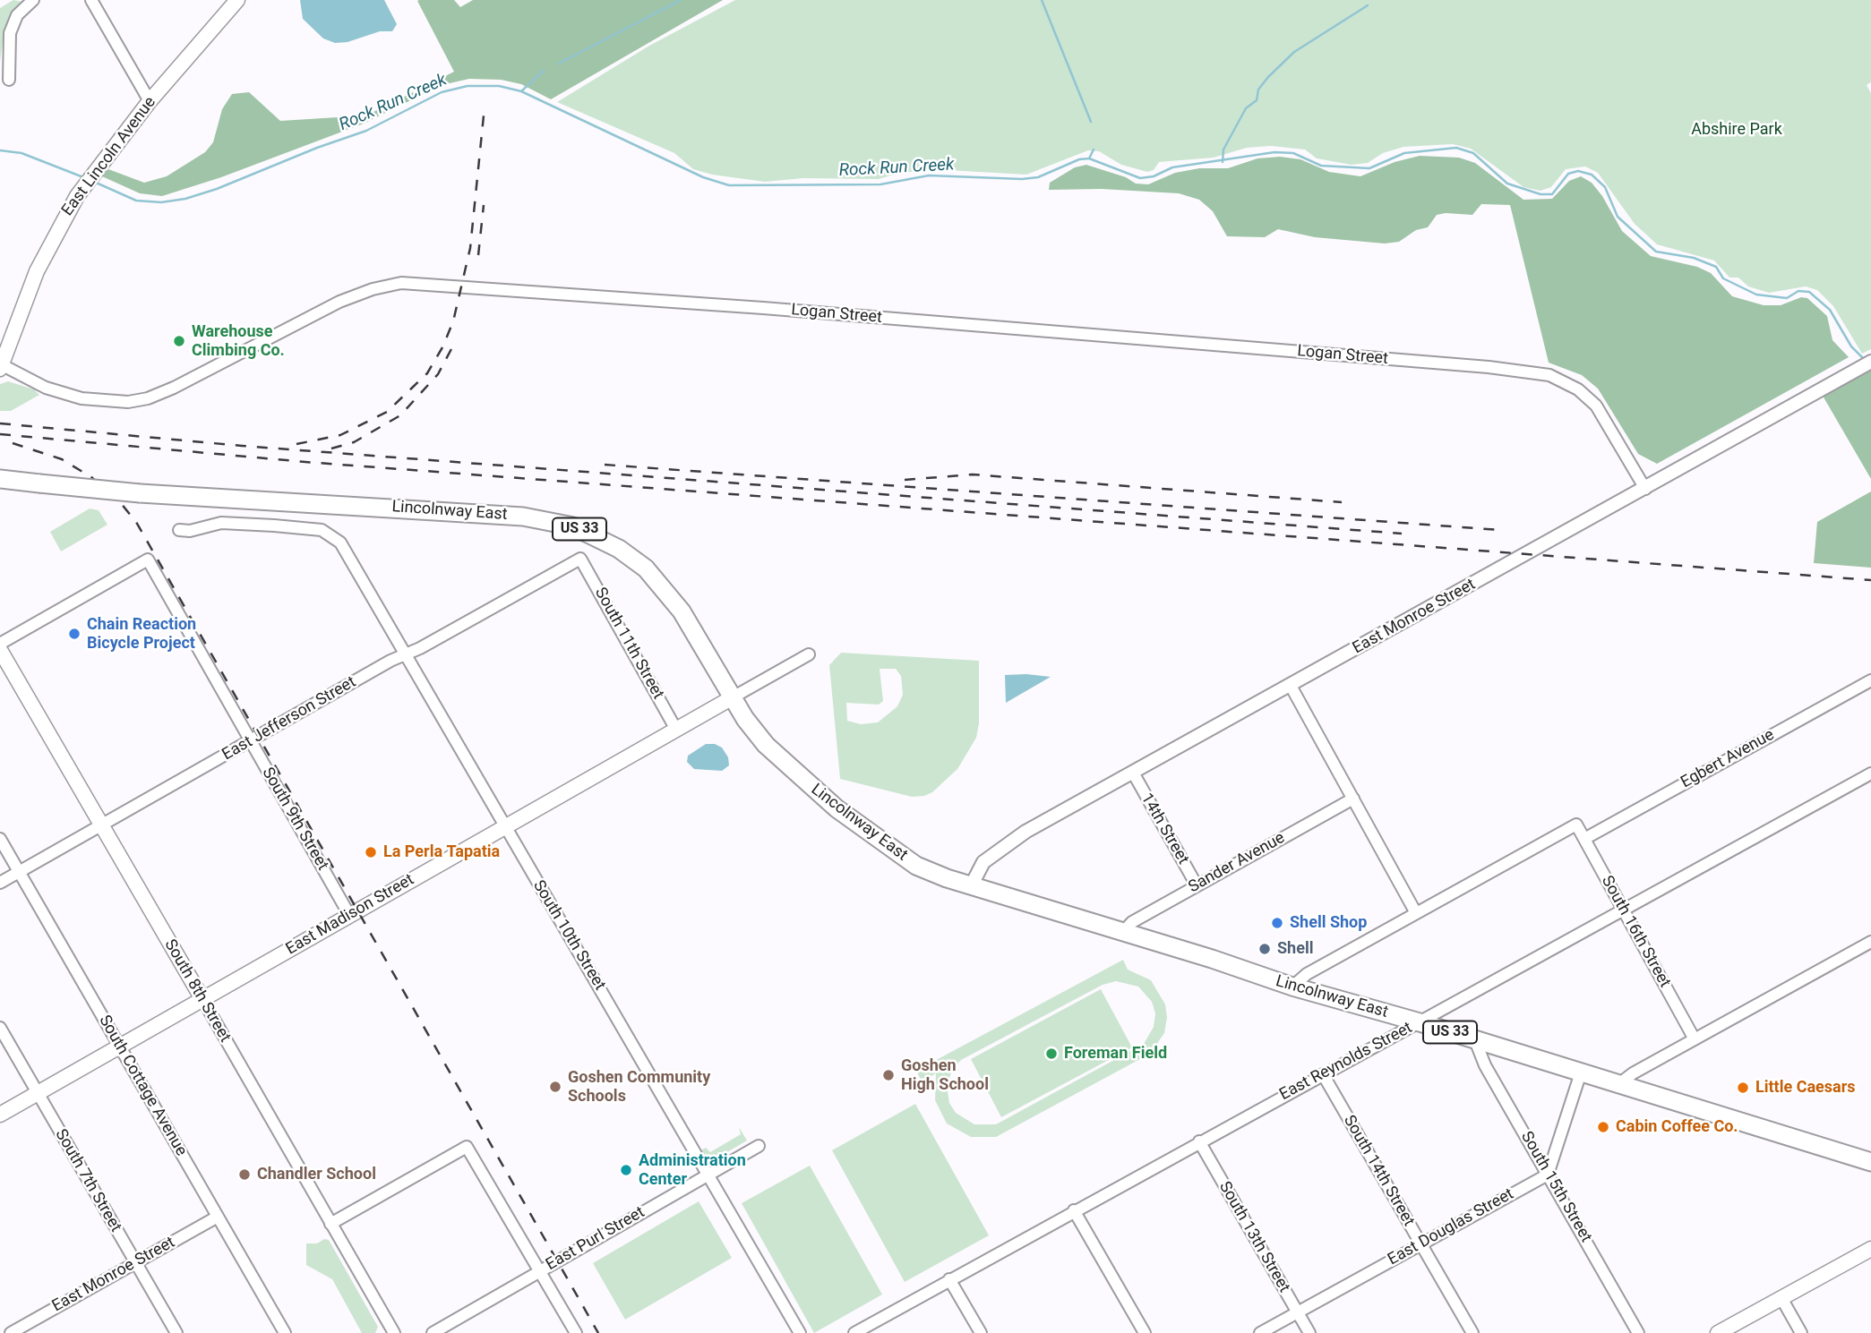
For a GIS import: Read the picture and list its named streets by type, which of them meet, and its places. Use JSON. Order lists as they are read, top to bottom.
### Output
{
  "streets": {
    "highway": ["Lincolnway East", "US 33"],
    "main road": ["East Lincoln Avenue", "East Madison Street", "South 8th Street"],
    "street": [
      "Logan Street",
      "East Monroe Street",
      "South 11th Street",
      "East Jefferson Street",
      "Egbert Avenue",
      "South 9th Street",
      "14th Street",
      "Sander Avenue",
      "South 16th Street",
      "South 10th Street",
      "East Reynolds Street",
      "South Cottage Avenue",
      "South 14th Street",
      "South 7th Street",
      "South 15th Street",
      "East Douglas Street",
      "South 13th Street",
      "East Purl Street"
    ]
  },
  "crossings": [
    ["East Lincoln Avenue", "Logan Street"],
    ["Logan Street", "East Monroe Street"],
    ["Lincolnway East", "East Monroe Street"],
    ["Lincolnway East", "Sander Avenue"],
    ["Lincolnway East", "East Madison Street"],
    ["Lincolnway East", "East Reynolds Street"],
    ["Lincolnway East", "South 15th Street"],
    ["East Monroe Street", "14th Street"],
    ["East Monroe Street", "South Cottage Avenue"],
    ["East Monroe Street", "South 7th Street"],
    ["South 11th Street", "East Jefferson Street"],
    ["South 11th Street", "East Madison Street"],
    ["East Jefferson Street", "South 9th Street"],
    ["East Jefferson Street", "South 10th Street"],
    ["East Jefferson Street", "South 8th Street"],
    ["East Jefferson Street", "South Cottage Avenue"],
    ["Egbert Avenue", "South 16th Street"],
    ["South 9th Street", "East Madison Street"],
    ["14th Street", "Sander Avenue"],
    ["East Madison Street", "South 10th Street"],
    ["East Madison Street", "South 8th Street"],
    ["East Madison Street", "South Cottage Avenue"],
    ["East Madison Street", "South 7th Street"],
    ["South 16th Street", "East Reynolds Street"],
    ["South 10th Street", "East Purl Street"],
    ["East Reynolds Street", "South 14th Street"],
    ["East Reynolds Street", "South 13th Street"],
    ["South 14th Street", "East Douglas Street"],
    ["South 15th Street", "East Douglas Street"],
    ["East Douglas Street", "South 13th Street"]
  ],
  "water": ["Rock Run Creek"],
  "parks": ["Abshire Park"],
  "places": [
    "Warehouse Climbing Co.",
    "Chain Reaction Bicycle Project",
    "La Perla Tapatia",
    "Shell Shop",
    "Shell",
    "Foreman Field",
    "Goshen High School",
    "Goshen Community Schools",
    "Little Caesars",
    "Cabin Coffee Co.",
    "Administration Center",
    "Chandler School"
  ]
}
